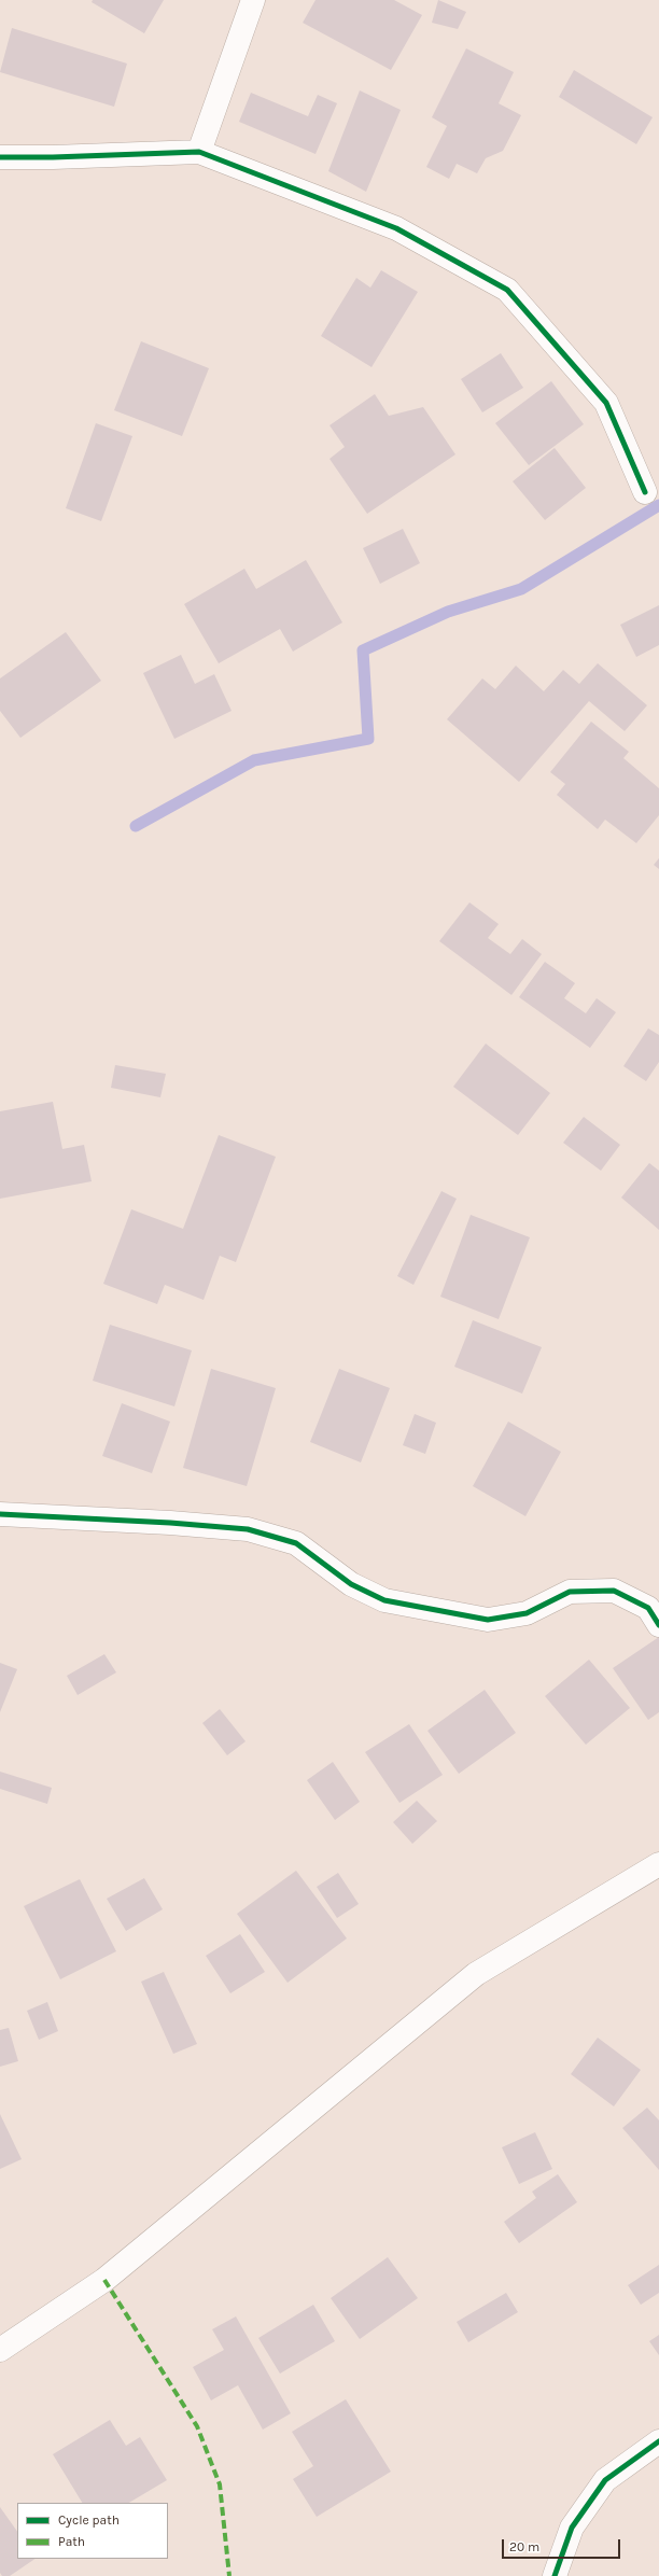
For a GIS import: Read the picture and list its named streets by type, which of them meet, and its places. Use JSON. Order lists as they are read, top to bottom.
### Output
{
  "legend": ["Cycle path", "Path"],
  "scale_bar": "20 m"
}
